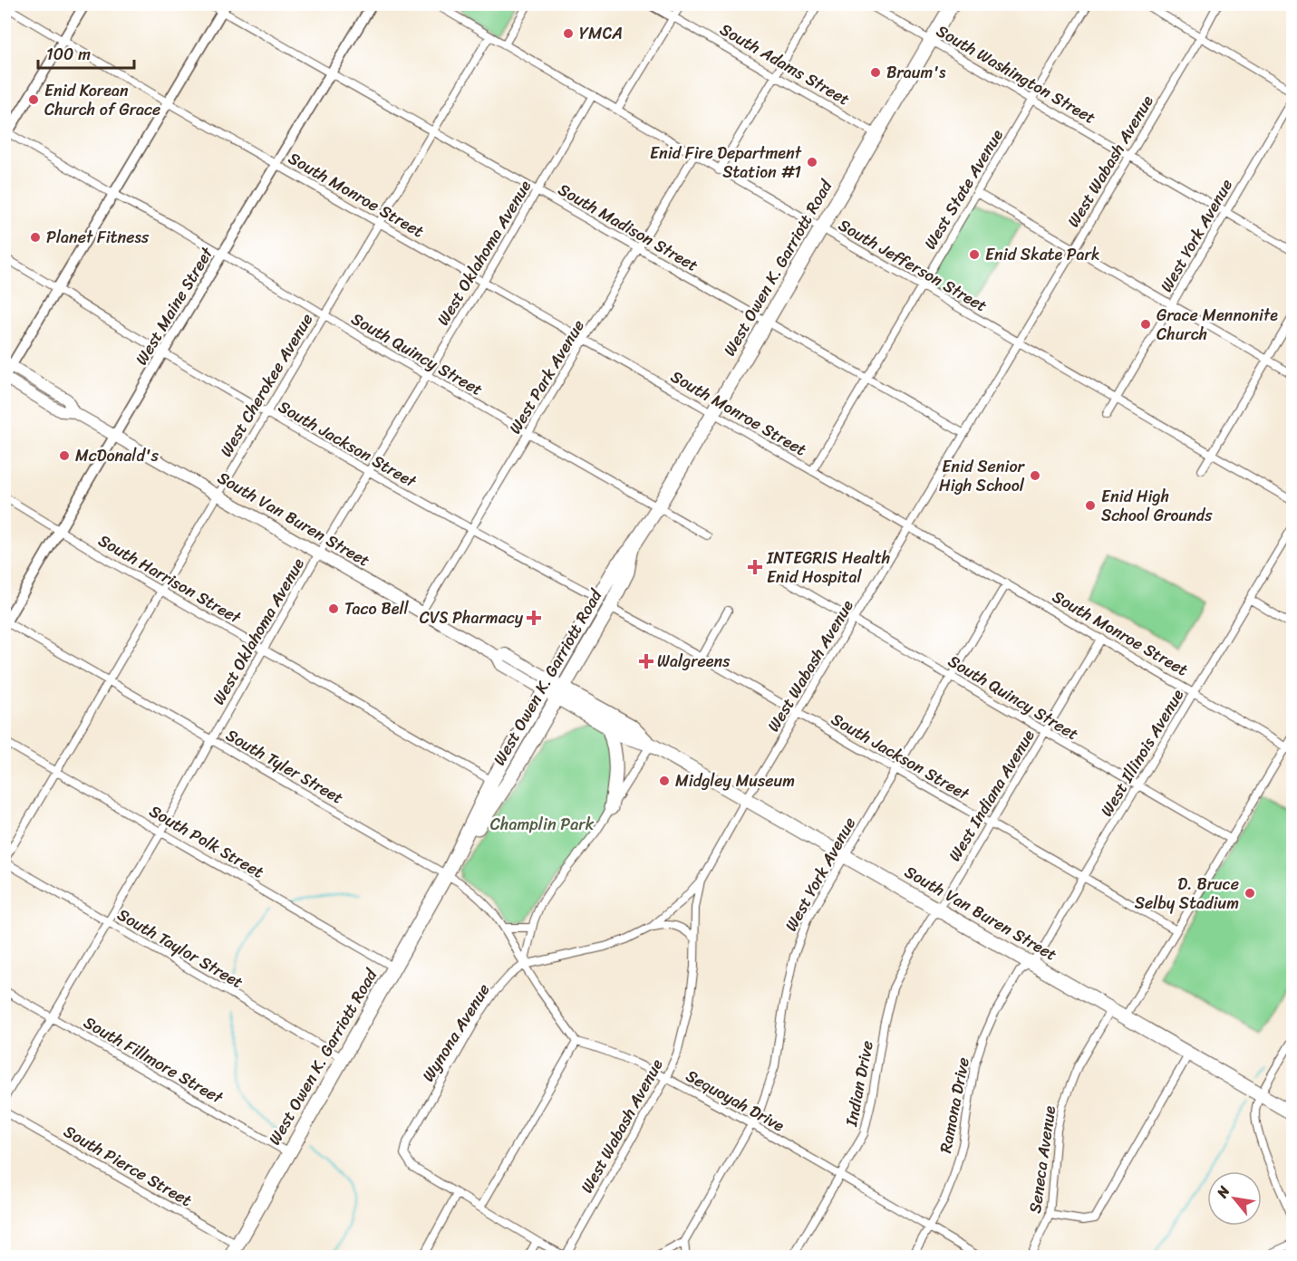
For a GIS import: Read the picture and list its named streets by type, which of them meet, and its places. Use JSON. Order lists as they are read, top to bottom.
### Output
{
  "streets": {
    "highway": ["West Owen K. Garriott Road", "South Van Buren Street"],
    "main road": ["South Adams Street", "West Maine Street"],
    "street": [
      "South Washington Street",
      "West Wabash Avenue",
      "West State Avenue",
      "South Monroe Street",
      "South Madison Street",
      "West York Avenue",
      "West Oklahoma Avenue",
      "South Jefferson Street",
      "South Quincy Street",
      "West Park Avenue",
      "West Cherokee Avenue",
      "South Jackson Street",
      "South Harrison Street",
      "West Illinois Avenue",
      "South Tyler Street",
      "West Indiana Avenue",
      "South Polk Street",
      "South Taylor Street",
      "Wynona Avenue",
      "South Fillmore Street",
      "Indian Drive",
      "Sequoyah Drive",
      "Ramona Drive",
      "Seneca Avenue",
      "South Pierce Street"
    ]
  },
  "crossings": [
    ["South Adams Street", "West Owen K. Garriott Road"],
    ["South Washington Street", "West Wabash Avenue"],
    ["South Washington Street", "West State Avenue"],
    ["South Washington Street", "West York Avenue"],
    ["South Washington Street", "West Owen K. Garriott Road"],
    ["West Wabash Avenue", "South Monroe Street"],
    ["West Wabash Avenue", "South Madison Street"],
    ["West Wabash Avenue", "South Jefferson Street"],
    ["West Wabash Avenue", "South Quincy Street"],
    ["West Wabash Avenue", "South Jackson Street"],
    ["West Wabash Avenue", "South Van Buren Street"],
    ["West Wabash Avenue", "Wynona Avenue"],
    ["West Wabash Avenue", "Sequoyah Drive"],
    ["West State Avenue", "South Monroe Street"],
    ["West State Avenue", "South Madison Street"],
    ["West State Avenue", "South Jefferson Street"],
    ["South Monroe Street", "West York Avenue"],
    ["South Monroe Street", "West Oklahoma Avenue"],
    ["South Monroe Street", "West Owen K. Garriott Road"],
    ["South Monroe Street", "West Maine Street"],
    ["South Monroe Street", "West Park Avenue"],
    ["South Monroe Street", "West Cherokee Avenue"],
    ["South Monroe Street", "West Illinois Avenue"],
    ["South Monroe Street", "West Indiana Avenue"],
    ["South Madison Street", "West Oklahoma Avenue"],
    ["South Madison Street", "West Owen K. Garriott Road"],
    ["South Madison Street", "West Maine Street"],
    ["South Madison Street", "West Park Avenue"],
    ["South Madison Street", "West Cherokee Avenue"],
    ["West York Avenue", "South Jefferson Street"],
    ["West York Avenue", "South Quincy Street"],
    ["West York Avenue", "South Jackson Street"],
    ["West York Avenue", "South Van Buren Street"],
    ["West York Avenue", "Sequoyah Drive"],
    ["West Oklahoma Avenue", "South Jefferson Street"],
    ["West Oklahoma Avenue", "South Quincy Street"],
    ["West Oklahoma Avenue", "South Jackson Street"],
    ["West Oklahoma Avenue", "South Van Buren Street"],
    ["West Oklahoma Avenue", "South Harrison Street"],
    ["West Oklahoma Avenue", "South Tyler Street"],
    ["West Oklahoma Avenue", "South Polk Street"],
    ["West Oklahoma Avenue", "South Taylor Street"],
    ["West Oklahoma Avenue", "South Fillmore Street"],
    ["South Jefferson Street", "West Owen K. Garriott Road"],
    ["South Jefferson Street", "West Park Avenue"],
    ["South Jefferson Street", "West Cherokee Avenue"],
    ["West Owen K. Garriott Road", "South Quincy Street"],
    ["West Owen K. Garriott Road", "South Jackson Street"],
    ["West Owen K. Garriott Road", "South Van Buren Street"],
    ["West Owen K. Garriott Road", "South Harrison Street"],
    ["West Owen K. Garriott Road", "South Tyler Street"],
    ["West Owen K. Garriott Road", "South Polk Street"],
    ["West Owen K. Garriott Road", "South Taylor Street"],
    ["West Owen K. Garriott Road", "South Fillmore Street"],
    ["West Owen K. Garriott Road", "South Pierce Street"],
    ["West Maine Street", "South Quincy Street"],
    ["West Maine Street", "South Jackson Street"],
    ["West Maine Street", "South Van Buren Street"],
    ["West Maine Street", "South Harrison Street"],
    ["West Maine Street", "South Tyler Street"],
    ["South Quincy Street", "West Park Avenue"],
    ["South Quincy Street", "West Cherokee Avenue"],
    ["South Quincy Street", "West Illinois Avenue"],
    ["South Quincy Street", "West Indiana Avenue"],
    ["West Park Avenue", "South Jackson Street"],
    ["West Park Avenue", "South Van Buren Street"],
    ["West Cherokee Avenue", "South Jackson Street"],
    ["West Cherokee Avenue", "South Van Buren Street"],
    ["West Cherokee Avenue", "South Harrison Street"],
    ["West Cherokee Avenue", "South Tyler Street"],
    ["West Cherokee Avenue", "South Polk Street"],
    ["West Cherokee Avenue", "South Taylor Street"],
    ["South Jackson Street", "West Illinois Avenue"],
    ["South Jackson Street", "West Indiana Avenue"],
    ["South Van Buren Street", "West Illinois Avenue"],
    ["South Van Buren Street", "West Indiana Avenue"],
    ["South Van Buren Street", "Indian Drive"],
    ["South Van Buren Street", "Ramona Drive"],
    ["South Van Buren Street", "Seneca Avenue"],
    ["West Illinois Avenue", "Ramona Drive"],
    ["South Tyler Street", "Wynona Avenue"],
    ["West Indiana Avenue", "Indian Drive"],
    ["Indian Drive", "Sequoyah Drive"],
    ["Sequoyah Drive", "Ramona Drive"]
  ],
  "parks": ["Champlin Park"],
  "places": {
    "other": [
      "YMCA",
      "Braum's",
      "Enid Korean Church of Grace",
      "Enid Fire Department Station #1",
      "Planet Fitness",
      "Enid Skate Park",
      "Grace Mennonite Church",
      "McDonald's",
      "Enid Senior High School",
      "Enid High School Grounds",
      "Taco Bell",
      "Midgley Museum",
      "D. Bruce Selby Stadium"
    ],
    "health": ["INTEGRIS Health Enid Hospital", "CVS Pharmacy", "Walgreens"]
  },
  "scale_bar": "100 m",
  "north": "top left"
}
